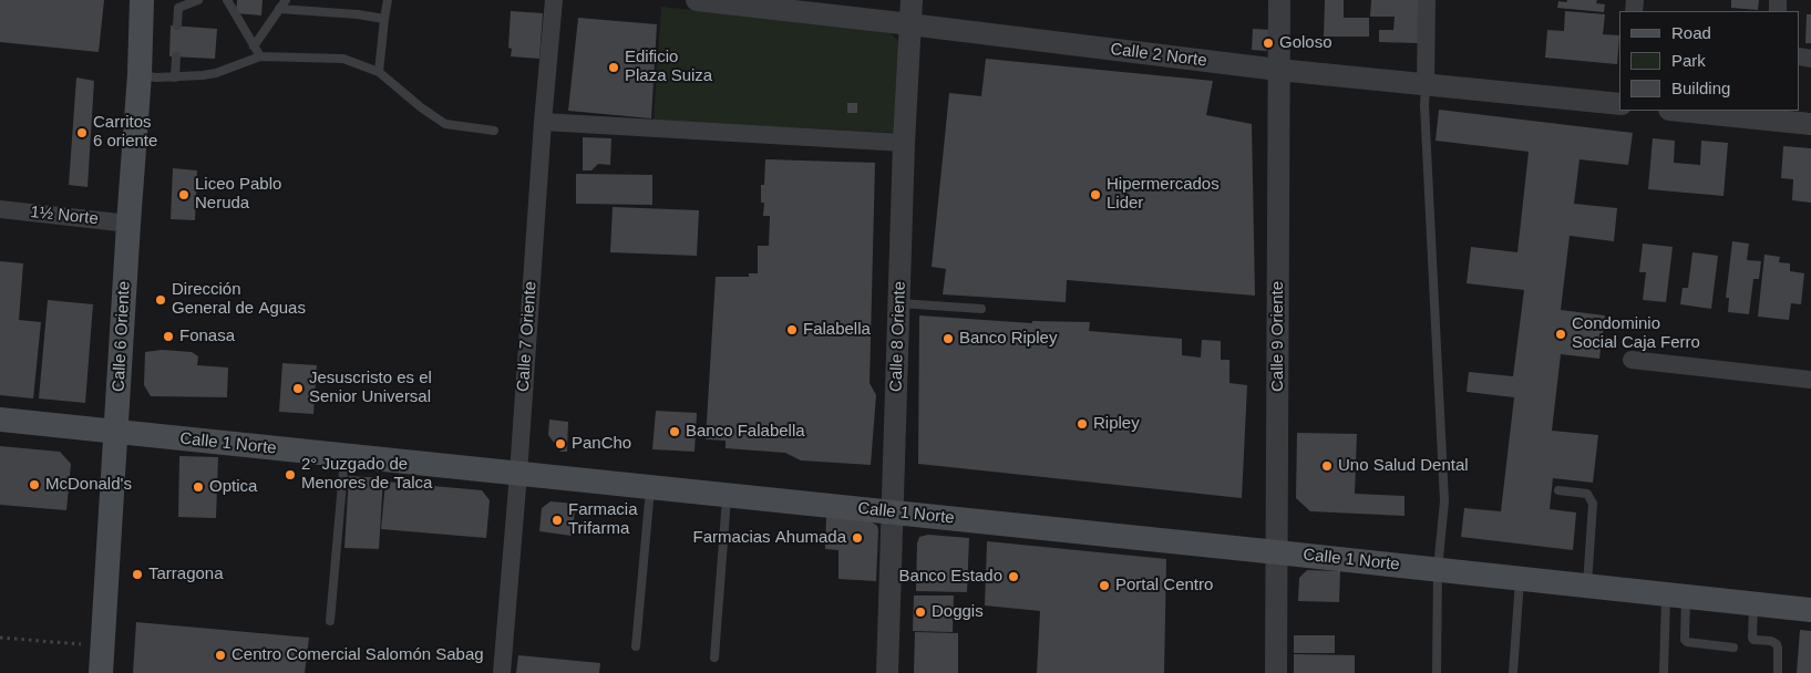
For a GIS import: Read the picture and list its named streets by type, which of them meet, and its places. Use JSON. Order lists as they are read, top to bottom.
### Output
{
  "streets": {
    "main road": ["Calle 6 Oriente", "Calle 1 Norte"],
    "street": [
      "Calle 2 Norte",
      "1½ Norte",
      "Calle 7 Oriente",
      "Calle 8 Oriente",
      "Calle 9 Oriente"
    ]
  },
  "crossings": [
    ["Calle 2 Norte", "Calle 8 Oriente"],
    ["Calle 2 Norte", "Calle 9 Oriente"],
    ["1½ Norte", "Calle 6 Oriente"],
    ["Calle 6 Oriente", "Calle 1 Norte"],
    ["Calle 7 Oriente", "Calle 1 Norte"],
    ["Calle 8 Oriente", "Calle 1 Norte"],
    ["Calle 9 Oriente", "Calle 1 Norte"]
  ],
  "places": [
    "Goloso",
    "Edificio Plaza Suiza",
    "Carritos 6 oriente",
    "Liceo Pablo Neruda",
    "Hipermercados Lider",
    "Dirección General de Aguas",
    "Falabella",
    "Condominio Social Caja Ferro",
    "Fonasa",
    "Banco Ripley",
    "Jesuscristo es el Senior Universal",
    "Ripley",
    "Banco Falabella",
    "PanCho",
    "Uno Salud Dental",
    "2° Juzgado de Menores de Talca",
    "McDonald's",
    "Optica",
    "Farmacia Trifarma",
    "Farmacias Ahumada",
    "Tarragona",
    "Banco Estado",
    "Portal Centro",
    "Doggis",
    "Centro Comercial Salomón Sabag"
  ],
  "legend": ["Road", "Park", "Building"]
}
